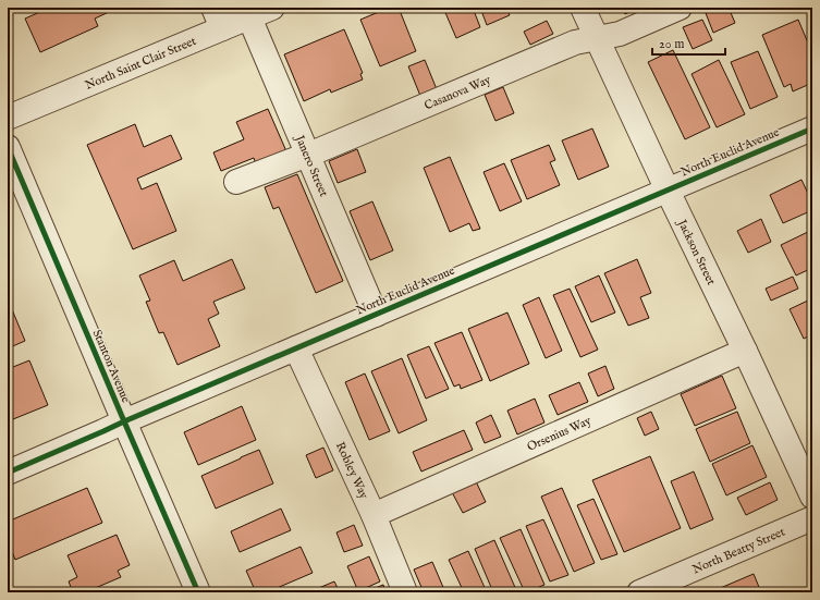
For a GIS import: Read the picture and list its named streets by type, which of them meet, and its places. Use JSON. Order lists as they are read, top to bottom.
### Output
{
  "streets": {
    "street": [
      "North Saint Clair Street",
      "Casanova Way",
      "North Euclid Avenue",
      "Janero Street",
      "Jackson Street",
      "Stanton Avenue",
      "Orsenius Way",
      "Robley Way",
      "North Beatty Street"
    ]
  },
  "crossings": [
    ["North Saint Clair Street", "Janero Street"],
    ["Casanova Way", "Janero Street"],
    ["Casanova Way", "Jackson Street"],
    ["North Euclid Avenue", "Janero Street"],
    ["North Euclid Avenue", "Jackson Street"],
    ["North Euclid Avenue", "Stanton Avenue"],
    ["North Euclid Avenue", "Robley Way"],
    ["Jackson Street", "Orsenius Way"],
    ["Orsenius Way", "Robley Way"]
  ],
  "scale_bar": "20 m"
}
